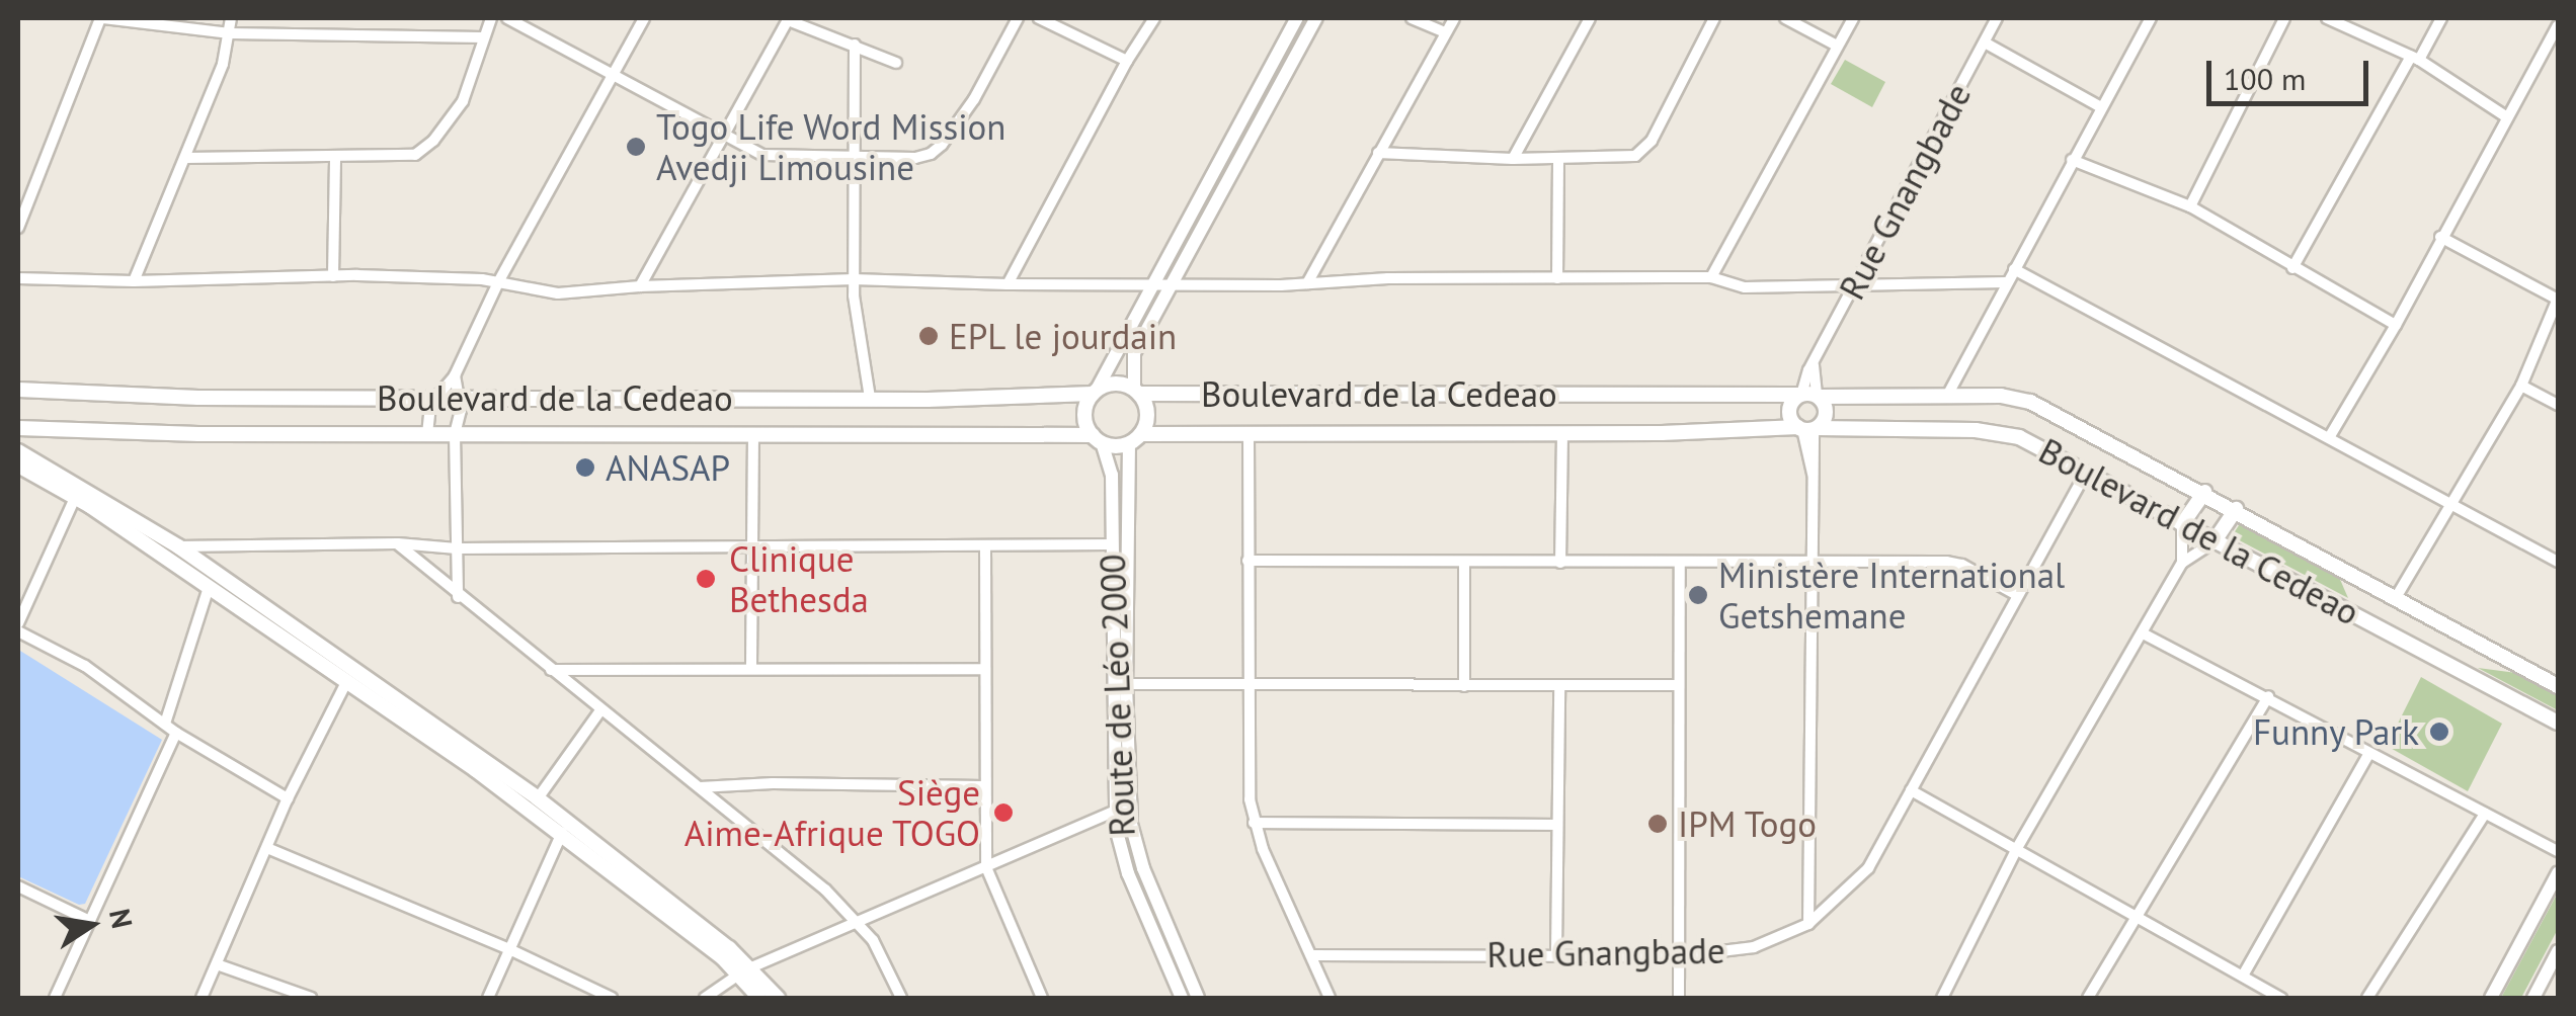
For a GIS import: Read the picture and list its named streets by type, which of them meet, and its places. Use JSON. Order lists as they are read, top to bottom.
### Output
{
  "streets": {
    "main road": ["Boulevard de la Cedeao"],
    "street": ["Rue Gnangbade", "Route de Léo 2000"]
  },
  "crossings": [
    ["Rue Gnangbade", "Boulevard de la Cedeao"],
    ["Boulevard de la Cedeao", "Route de Léo 2000"]
  ],
  "places": [
    "Togo Life Word Mission Avedji Limousine",
    "EPL le jourdain",
    "ANASAP",
    "Clinique Bethesda",
    "Ministère International Getshemane",
    "Funny Park",
    "Siège Aime-Afrique TOGO",
    "IPM Togo"
  ],
  "scale_bar": "100 m",
  "north": "right"
}
